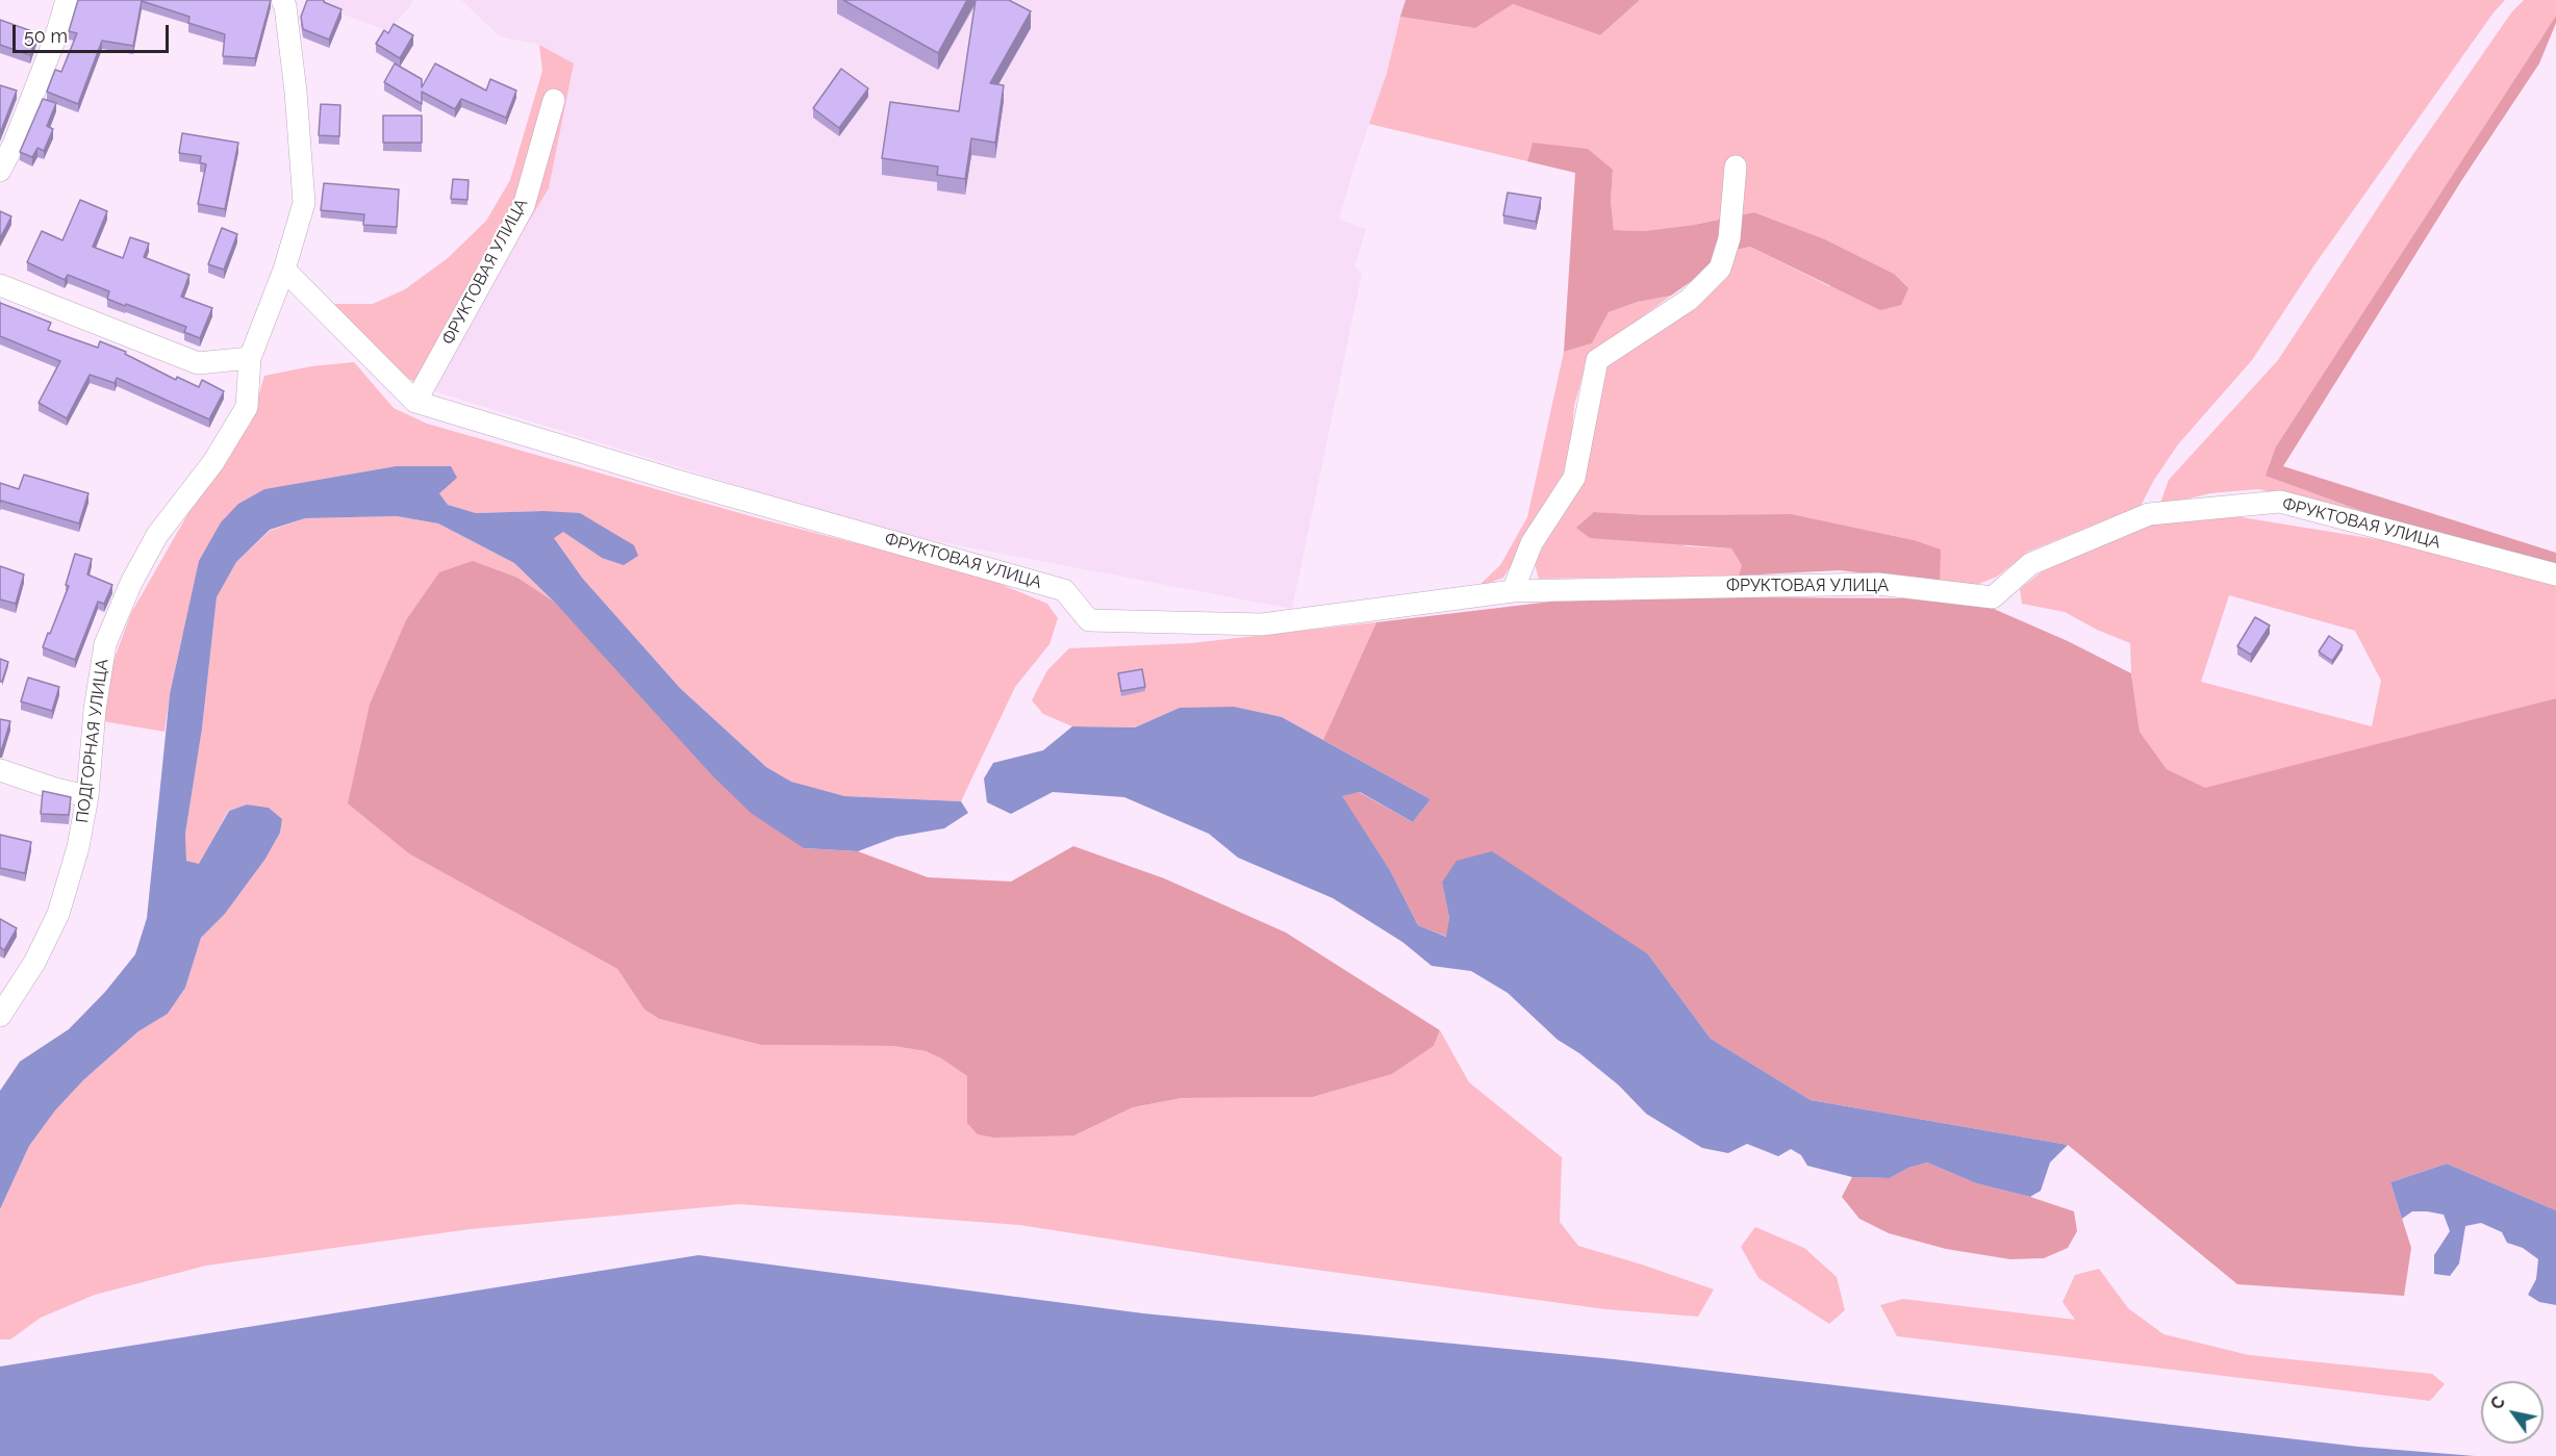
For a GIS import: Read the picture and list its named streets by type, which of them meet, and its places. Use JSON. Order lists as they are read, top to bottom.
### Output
{
  "streets": {
    "street": ["ФРУКТОВАЯ УЛИЦА", "ПОДГОРНАЯ УЛИЦА"]
  },
  "crossings": [
    ["ФРУКТОВАЯ УЛИЦА", "ПОДГОРНАЯ УЛИЦА"]
  ],
  "scale_bar": "50 m",
  "north": "top left"
}
